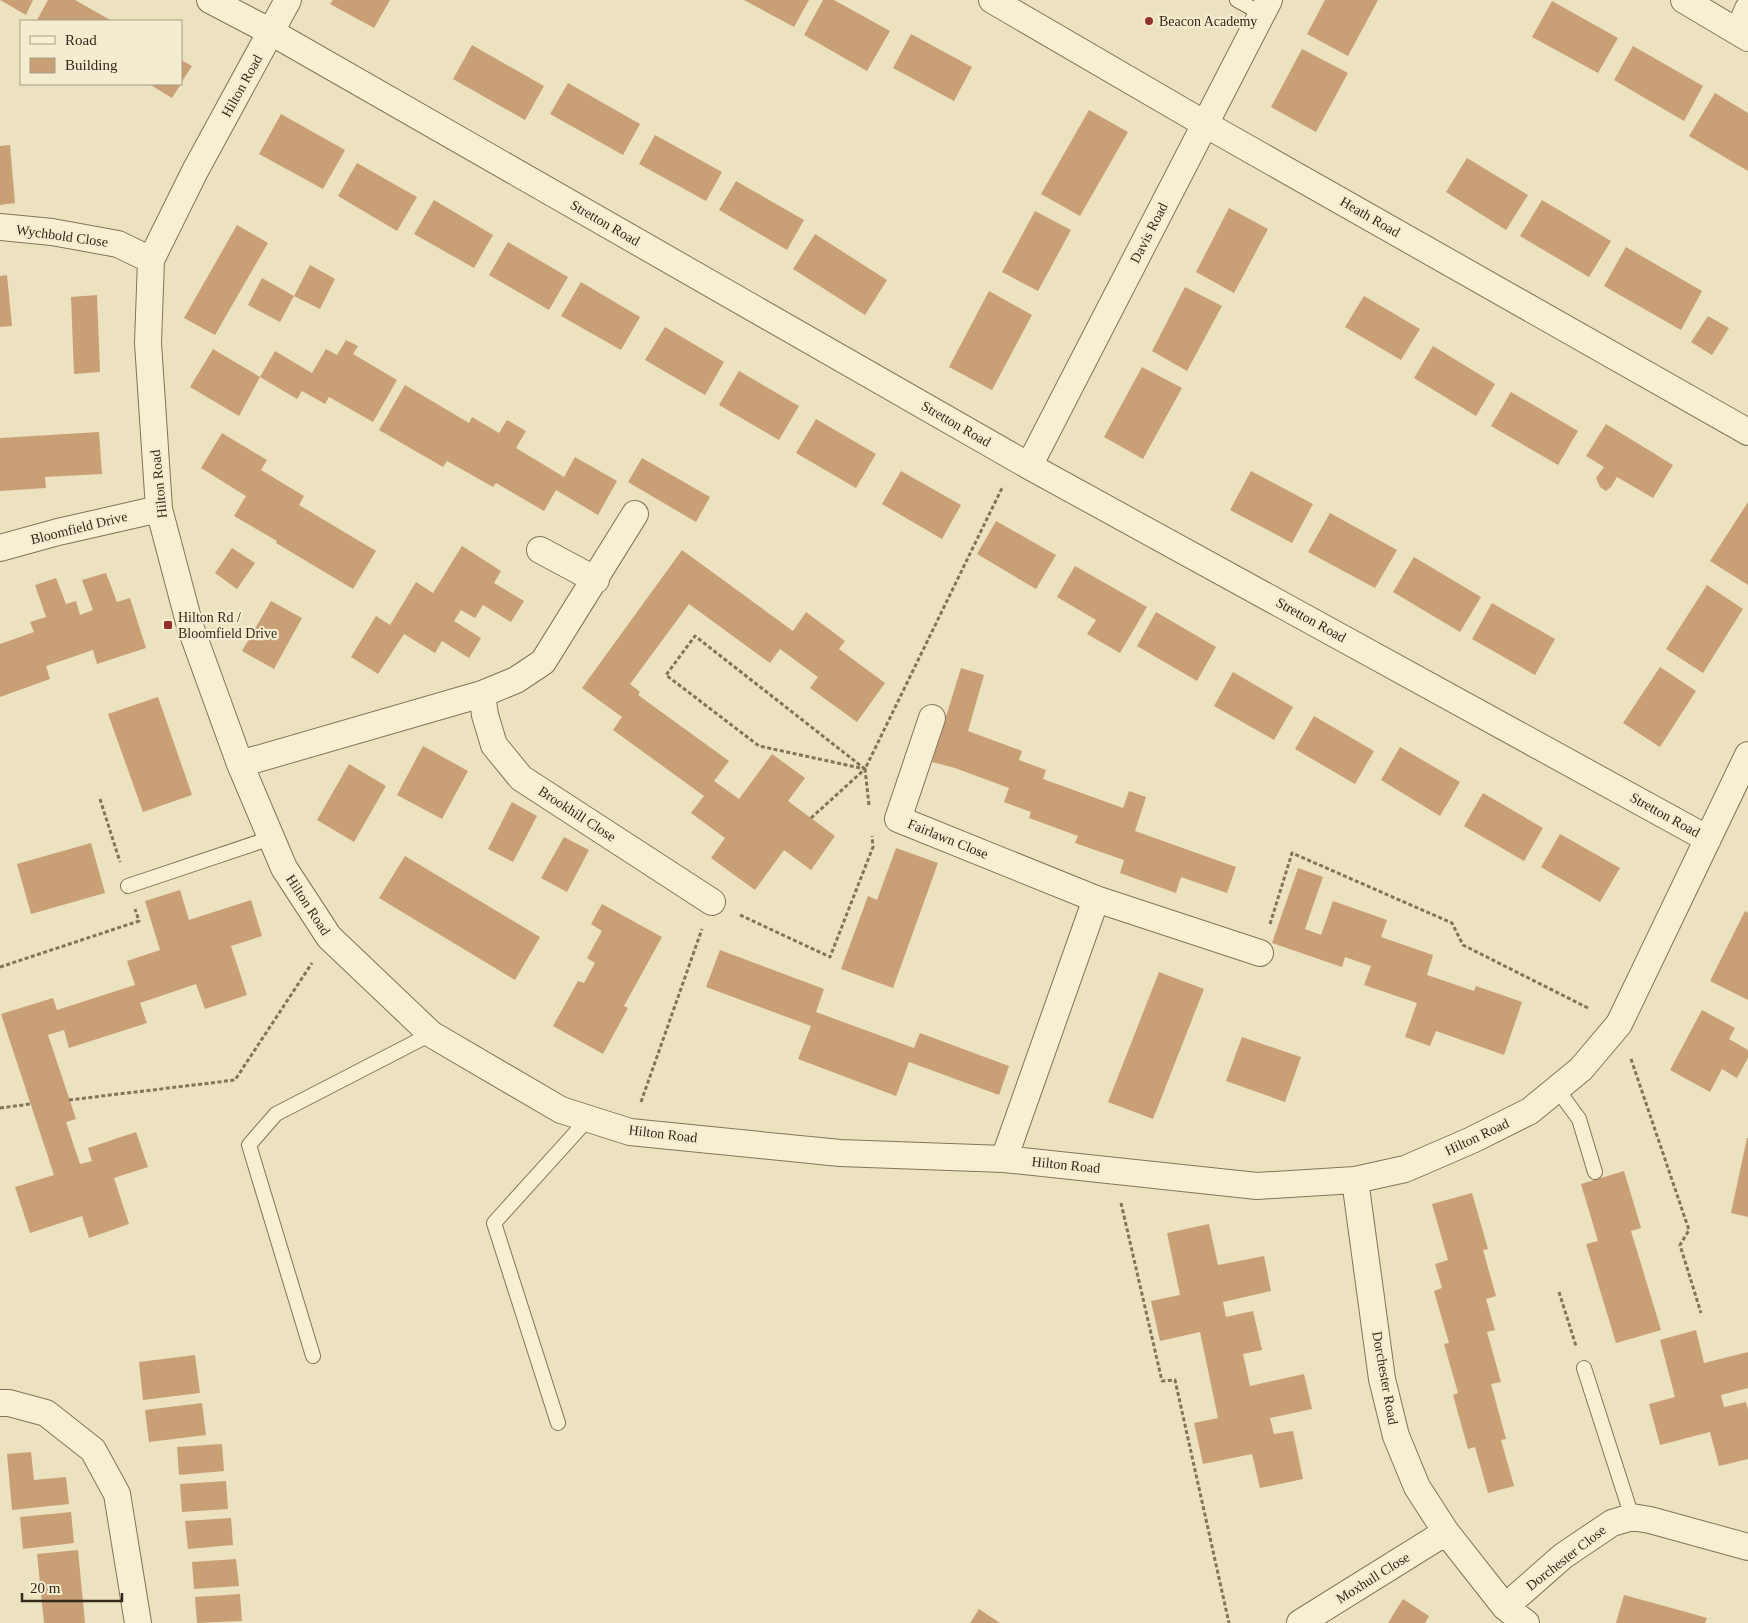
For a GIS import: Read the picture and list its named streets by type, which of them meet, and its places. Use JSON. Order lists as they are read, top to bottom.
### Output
{
  "streets": {
    "street": [
      "Hilton Road",
      "Heath Road",
      "Stretton Road",
      "Davis Road",
      "Wychbold Close",
      "Bloomfield Drive",
      "Brookhill Close",
      "Fairlawn Close",
      "Dorchester Road",
      "Dorchester Close",
      "Moxhull Close"
    ]
  },
  "crossings": [
    ["Hilton Road", "Stretton Road"],
    ["Hilton Road", "Wychbold Close"],
    ["Hilton Road", "Bloomfield Drive"],
    ["Hilton Road", "Dorchester Road"],
    ["Heath Road", "Davis Road"],
    ["Stretton Road", "Davis Road"],
    ["Dorchester Road", "Dorchester Close"],
    ["Dorchester Road", "Moxhull Close"]
  ],
  "places": {
    "other": ["Beacon Academy"],
    "transit": ["Hilton Rd / Bloomfield Drive"]
  },
  "legend": ["Road", "Building"],
  "scale_bar": "20 m"
}
